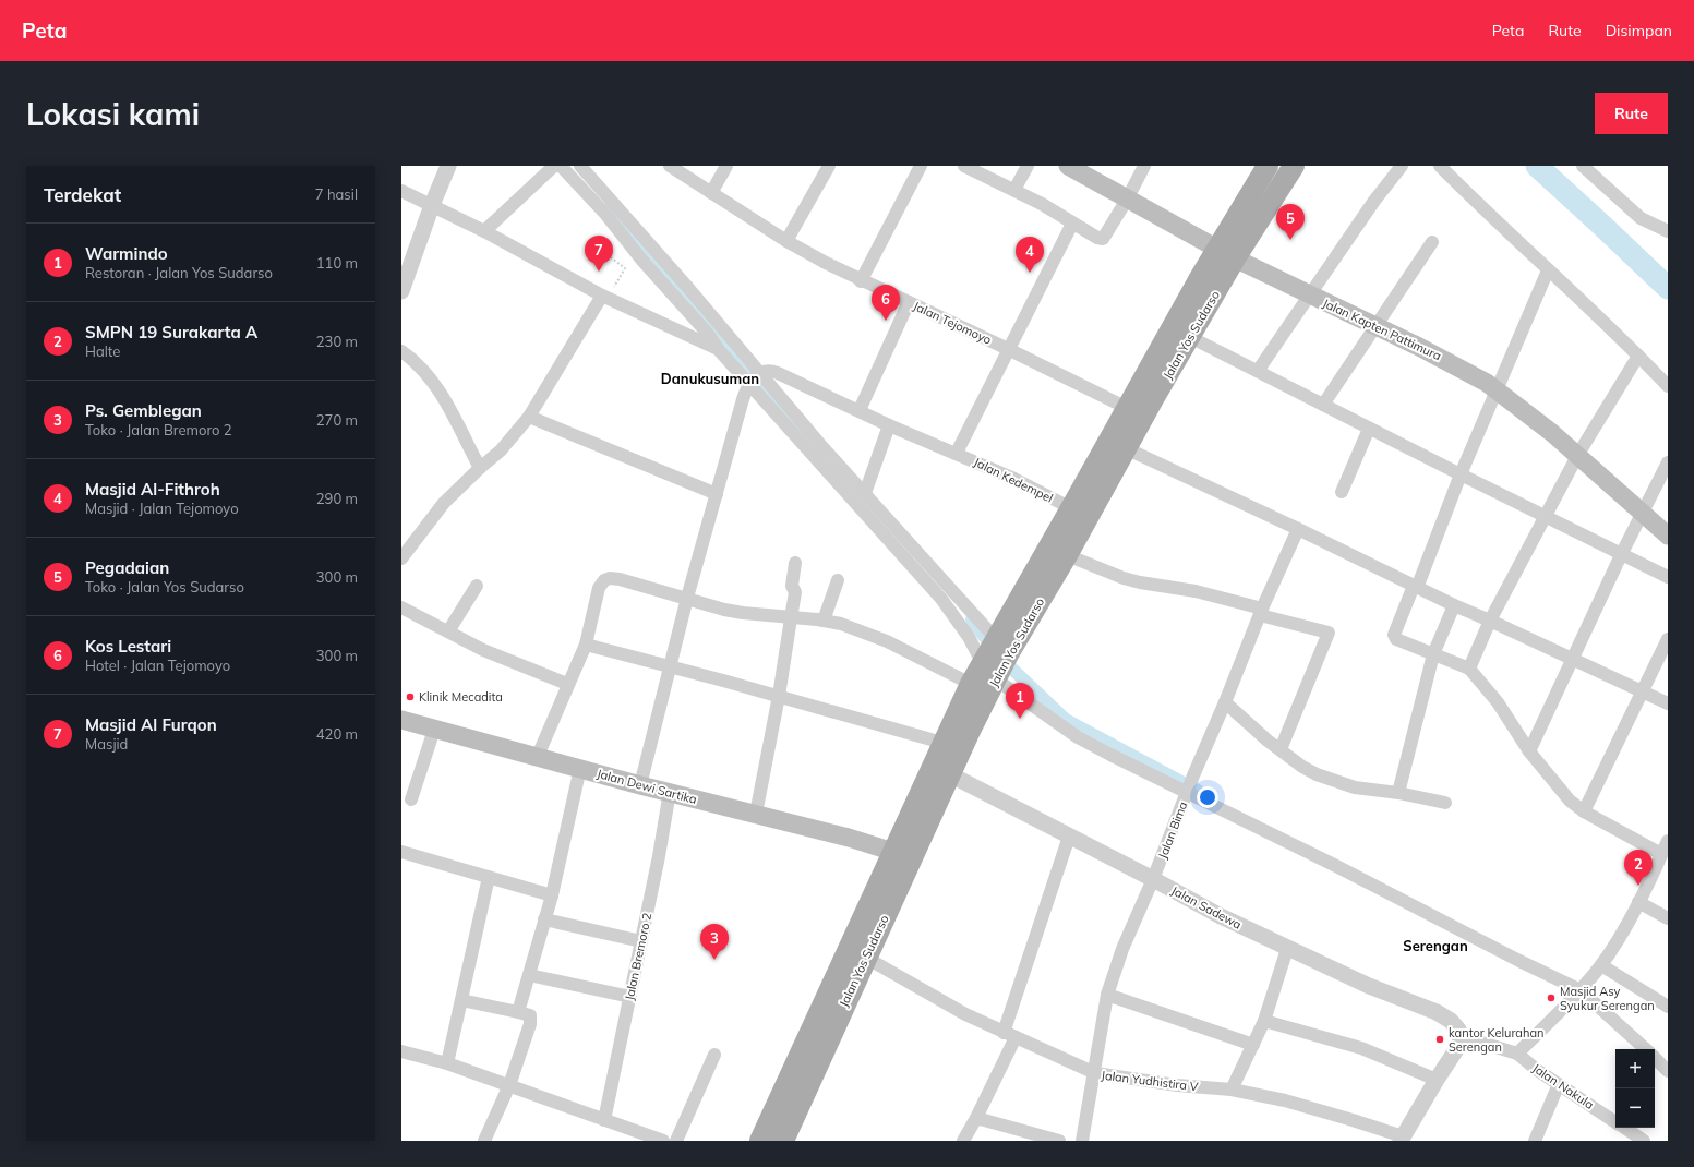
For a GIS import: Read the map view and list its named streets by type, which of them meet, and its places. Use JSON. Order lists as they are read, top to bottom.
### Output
{
  "streets": {
    "main road": ["Jalan Kapten Pattimura", "Jalan Yos Sudarso", "Jalan Dewi Sartika"],
    "street": [
      "Jalan Tejomoyo",
      "Jalan Kedempel",
      "Jalan Bima",
      "Jalan Sadewa",
      "Jalan Bremoro 2",
      "Jalan Yudhistira V",
      "Jalan Nakula"
    ]
  },
  "crossings": [
    ["Jalan Tejomoyo", "Jalan Yos Sudarso"],
    ["Jalan Kapten Pattimura", "Jalan Yos Sudarso"],
    ["Jalan Yos Sudarso", "Jalan Kedempel"],
    ["Jalan Yos Sudarso", "Jalan Dewi Sartika"],
    ["Jalan Yos Sudarso", "Jalan Sadewa"],
    ["Jalan Yos Sudarso", "Jalan Yudhistira V"],
    ["Jalan Dewi Sartika", "Jalan Bremoro 2"],
    ["Jalan Bima", "Jalan Sadewa"],
    ["Jalan Bima", "Jalan Yudhistira V"]
  ],
  "districts": ["Danukusuman", "Serengan"],
  "places": ["Klinik Mecadita", "Masjid Asy Syukur Serengan", "kantor Kelurahan Serengan"],
  "page": {
    "header": "Peta",
    "nav": ["Peta", "Rute", "Disimpan"],
    "buttons": "Rute",
    "title": "Lokasi kami",
    "heading": ["Terdekat", "7 hasil"],
    "pins": [
      "5",
      "7",
      "4",
      "6",
      "1",
      "2",
      "3"
    ],
    "list": [
      {
        "mark": "1",
        "name": "Warmindo",
        "note": "Restoran · Jalan Yos Sudarso",
        "value": "110 m"
      },
      {
        "mark": "2",
        "name": "SMPN 19 Surakarta A",
        "note": "Halte",
        "value": "230 m"
      },
      {
        "mark": "3",
        "name": "Ps. Gemblegan",
        "note": "Toko · Jalan Bremoro 2",
        "value": "270 m"
      },
      {
        "mark": "4",
        "name": "Masjid Al-Fithroh",
        "note": "Masjid · Jalan Tejomoyo",
        "value": "290 m"
      },
      {
        "mark": "5",
        "name": "Pegadaian",
        "note": "Toko · Jalan Yos Sudarso",
        "value": "300 m"
      },
      {
        "mark": "6",
        "name": "Kos Lestari",
        "note": "Hotel · Jalan Tejomoyo",
        "value": "300 m"
      },
      {
        "mark": "7",
        "name": "Masjid Al Furqon",
        "note": "Masjid",
        "value": "420 m"
      }
    ],
    "map_buttons": ["+", "−"]
  }
}
